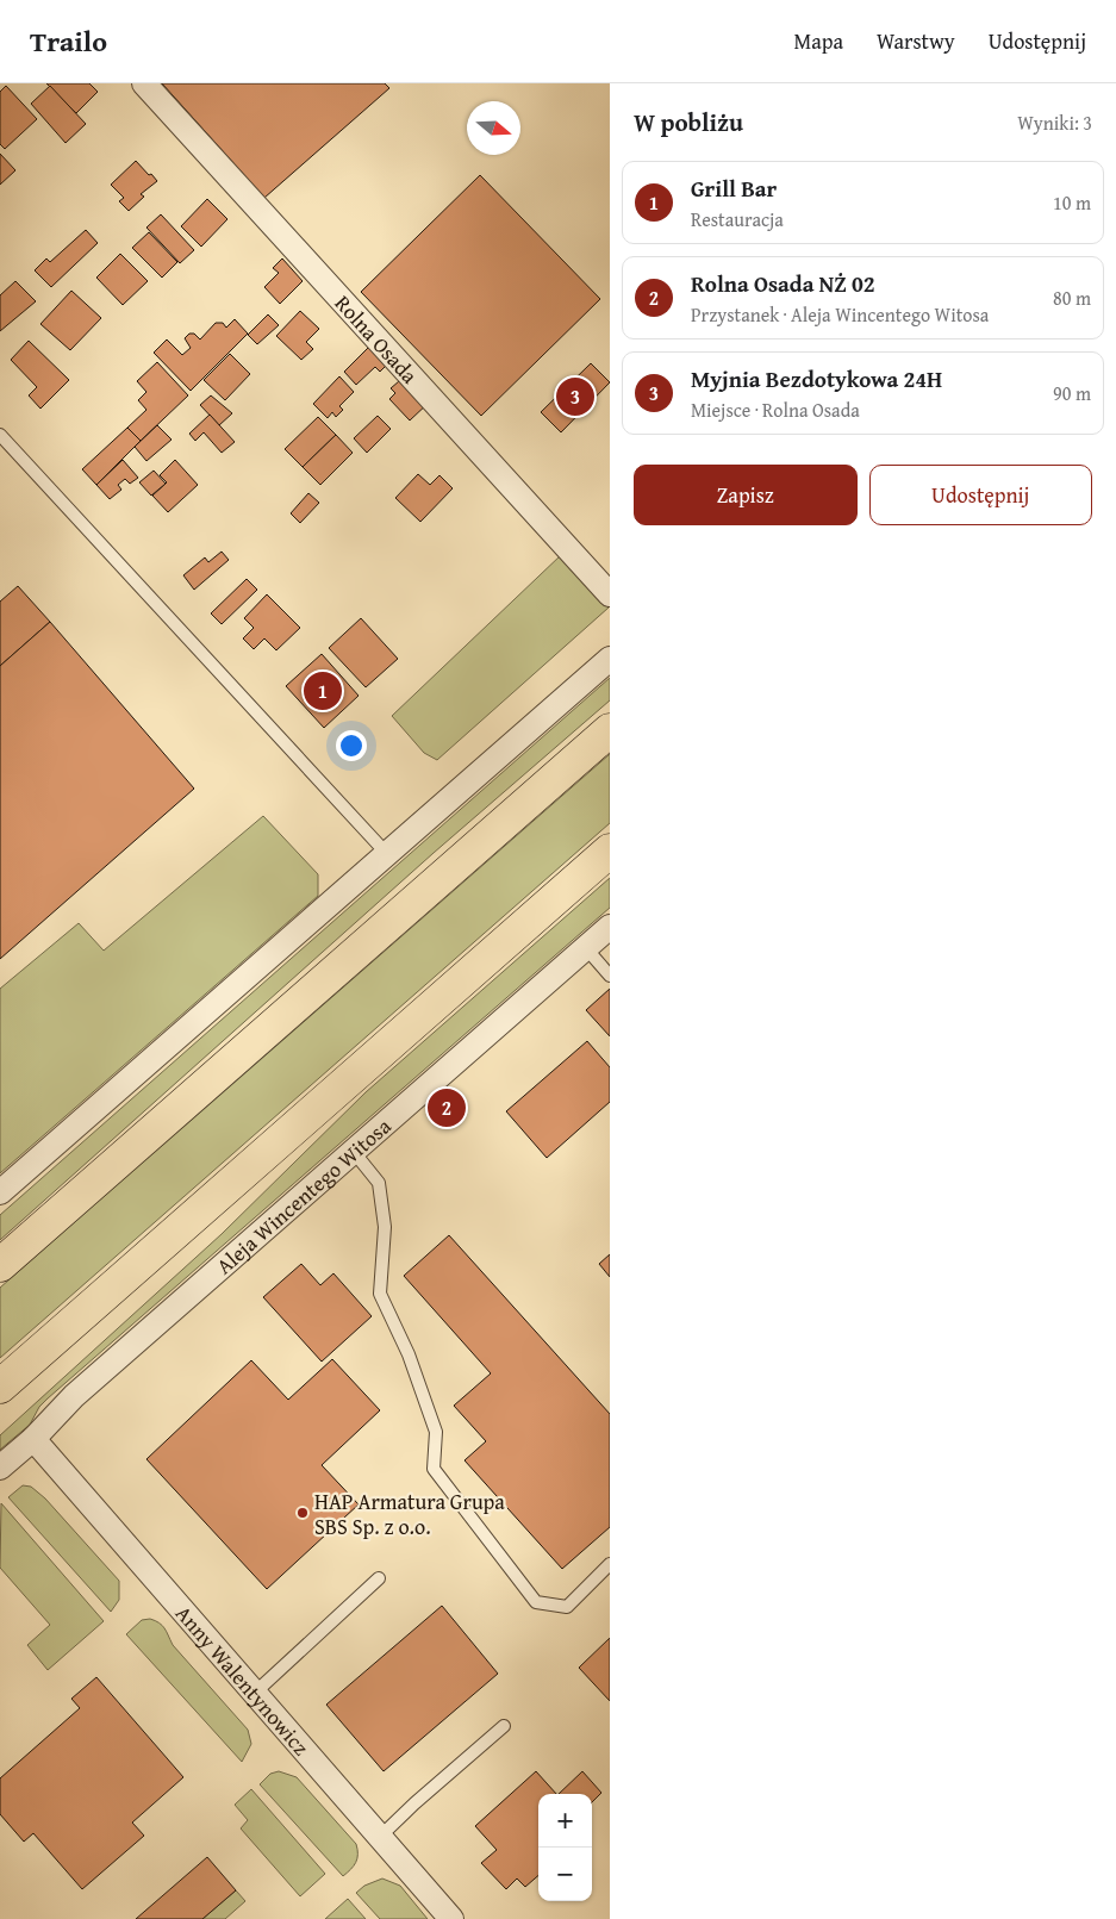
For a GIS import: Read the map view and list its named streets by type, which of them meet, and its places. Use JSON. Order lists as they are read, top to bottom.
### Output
{
  "streets": {
    "street": ["Rolna Osada", "Aleja Wincentego Witosa", "Anny Walentynowicz"]
  },
  "crossings": [
    ["Aleja Wincentego Witosa", "Anny Walentynowicz"]
  ],
  "places": ["HAP Armatura Grupa SBS Sp. z o.o."],
  "north": "right",
  "page": {
    "header": "Trailo",
    "nav": ["Mapa", "Warstwy", "Udostępnij"],
    "heading": ["W pobliżu", "Wyniki: 3"],
    "list": [
      {
        "mark": "1",
        "name": "Grill Bar",
        "note": "Restauracja",
        "value": "10 m"
      },
      {
        "mark": "2",
        "name": "Rolna Osada NŻ 02",
        "note": "Przystanek · Aleja Wincentego Witosa",
        "value": "80 m"
      },
      {
        "mark": "3",
        "name": "Myjnia Bezdotykowa 24H",
        "note": "Miejsce · Rolna Osada",
        "value": "90 m"
      }
    ],
    "pins": ["3", "1", "2"],
    "buttons": ["Zapisz", "Udostępnij"],
    "map_buttons": ["+", "−"]
  }
}
